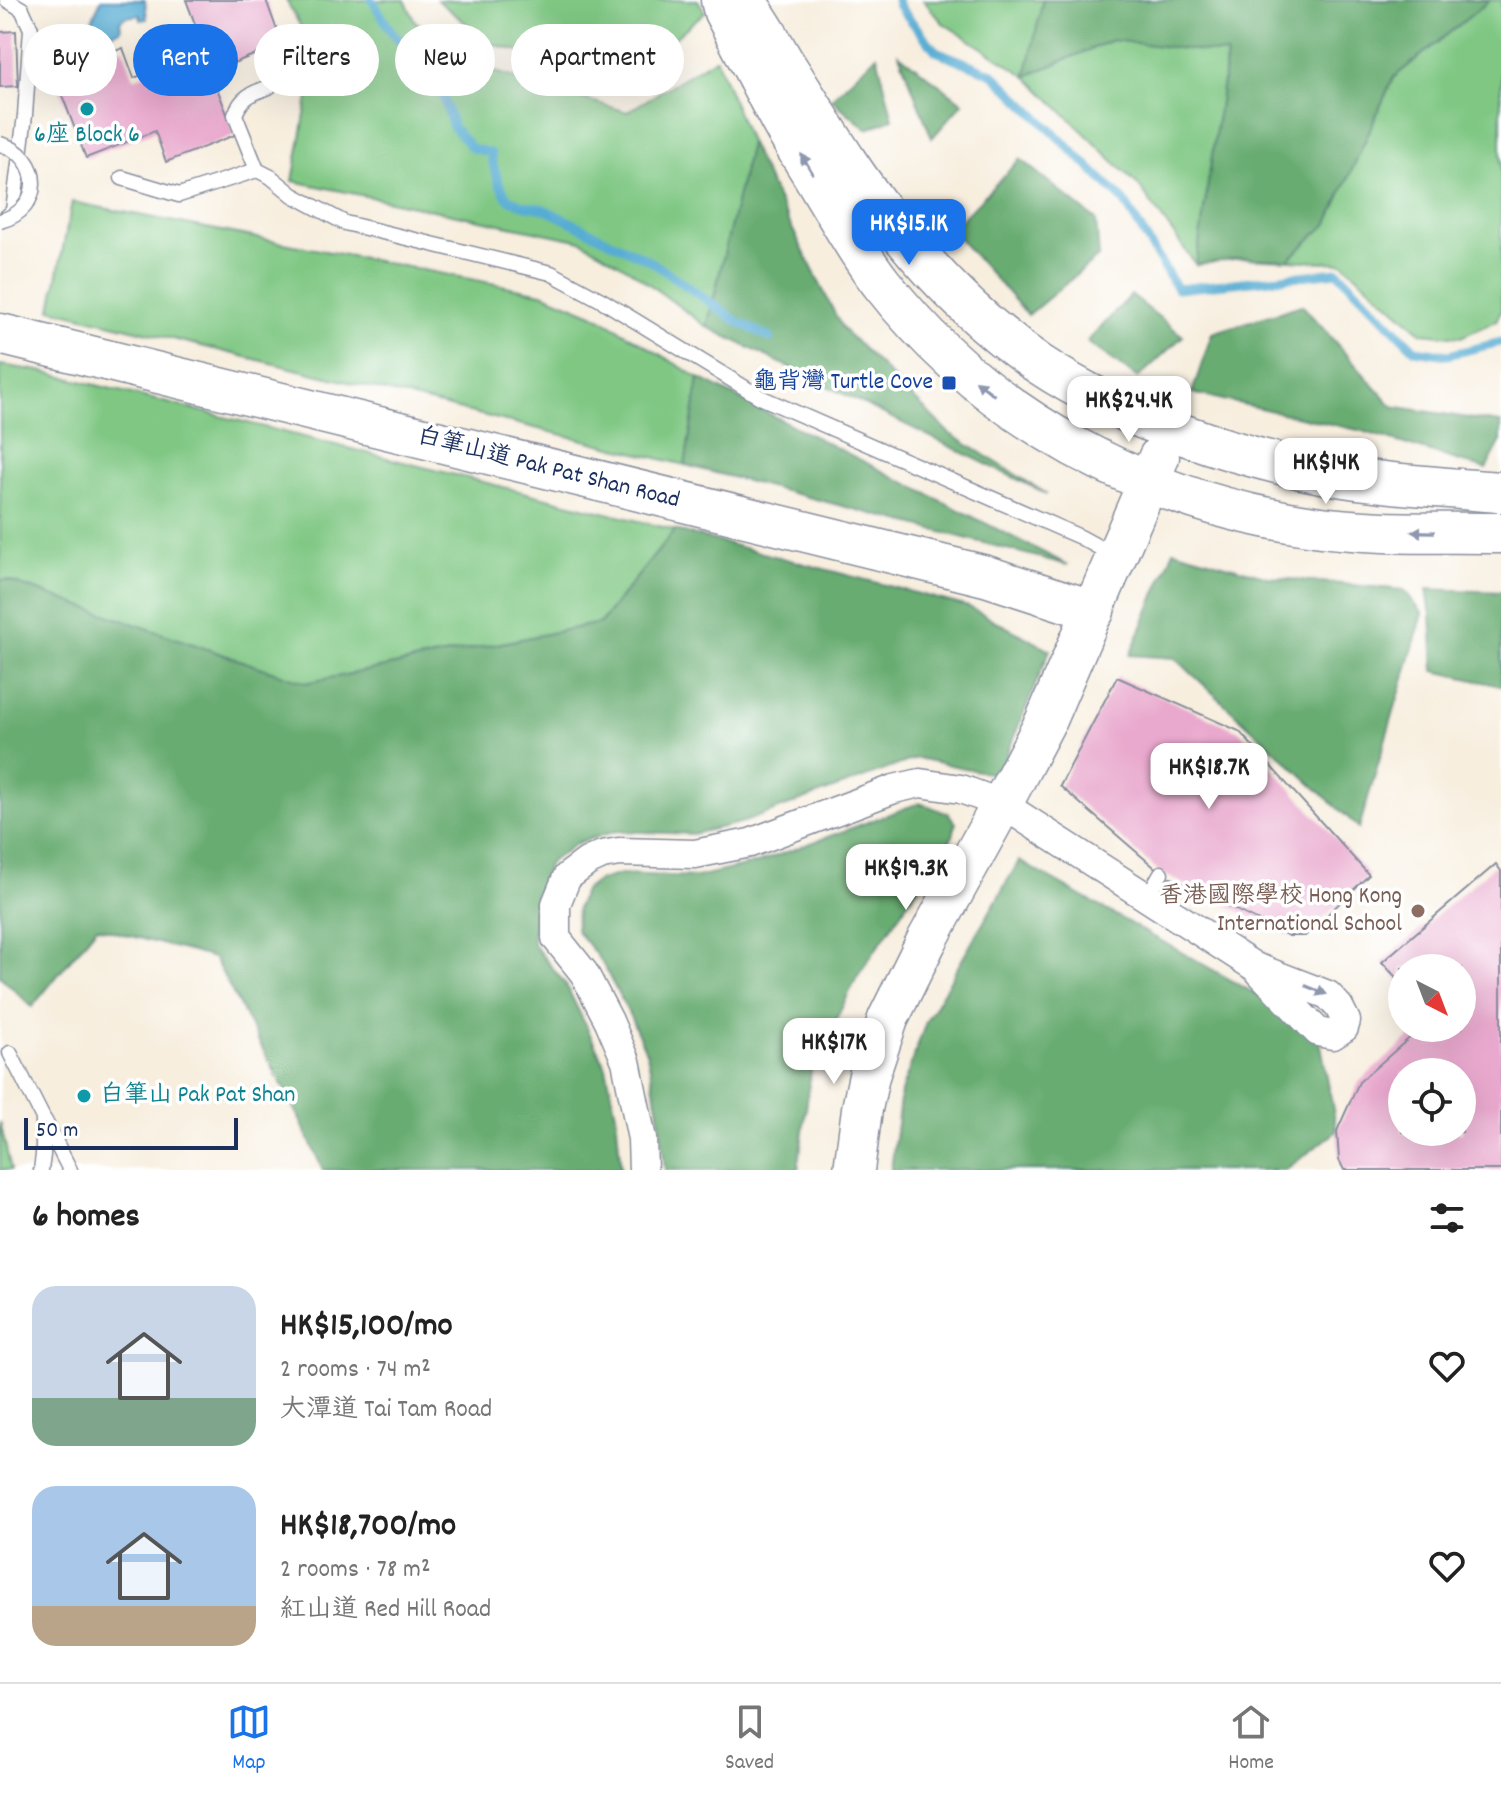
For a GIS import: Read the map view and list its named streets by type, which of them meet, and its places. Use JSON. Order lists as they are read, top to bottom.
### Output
{
  "streets": {
    "main road": ["白筆山道 Pak Pat Shan Road"]
  },
  "places": {
    "other": ["6座 Block 6", "香港國際學校 Hong Kong International School", "白筆山 Pak Pat Shan"],
    "transit": ["龜背灣 Turtle Cove"]
  },
  "scale_bar": "50 m",
  "north": "bottom right",
  "page": {
    "chip": [
      "Buy",
      "Rent",
      "Filters",
      "New",
      "Apartment"
    ],
    "price": [
      "HK$15.1K",
      "HK$24.4K",
      "HK$14K",
      "HK$18.7K",
      "HK$19.3K",
      "HK$17K"
    ],
    "scale": "50 m",
    "heading": "6 homes",
    "list": [
      {
        "name": "HK$15,100/mo",
        "note": "2 rooms · 74 m² · 大潭道 Tai Tam Road"
      },
      {
        "name": "HK$18,700/mo",
        "note": "2 rooms · 78 m² · 紅山道 Red Hill Road"
      }
    ],
    "tabs": ["Map", "Saved", "Home"]
  }
}
